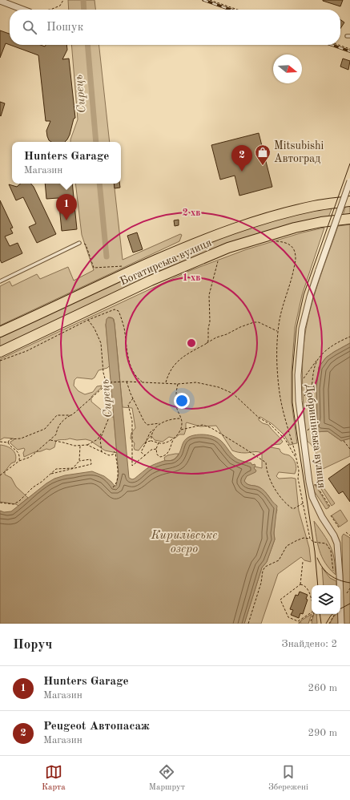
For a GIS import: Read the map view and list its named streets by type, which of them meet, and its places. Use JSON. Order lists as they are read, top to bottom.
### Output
{
  "streets": {
    "main road": ["Богатирська вулиця"],
    "street": ["Добринінська вулиця"]
  },
  "water": ["Сирець", "Кирилівське озеро"],
  "places": {
    "shop": ["Mitsubishi Автоград"]
  },
  "north": "right",
  "page": {
    "search": "Пошук",
    "popup": ["Hunters Garage", "Магазин"],
    "pins": ["2", "1"],
    "heading": ["Поруч", "Знайдено: 2"],
    "list": [
      {
        "mark": "1",
        "name": "Hunters Garage",
        "note": "Магазин",
        "value": "260 m"
      },
      {
        "mark": "2",
        "name": "Peugeot Автопасаж",
        "note": "Магазин",
        "value": "290 m"
      }
    ],
    "nav": ["Карта", "Маршрут", "Збережені"]
  },
  "rings": ["2 хв", "1 хв"]
}
